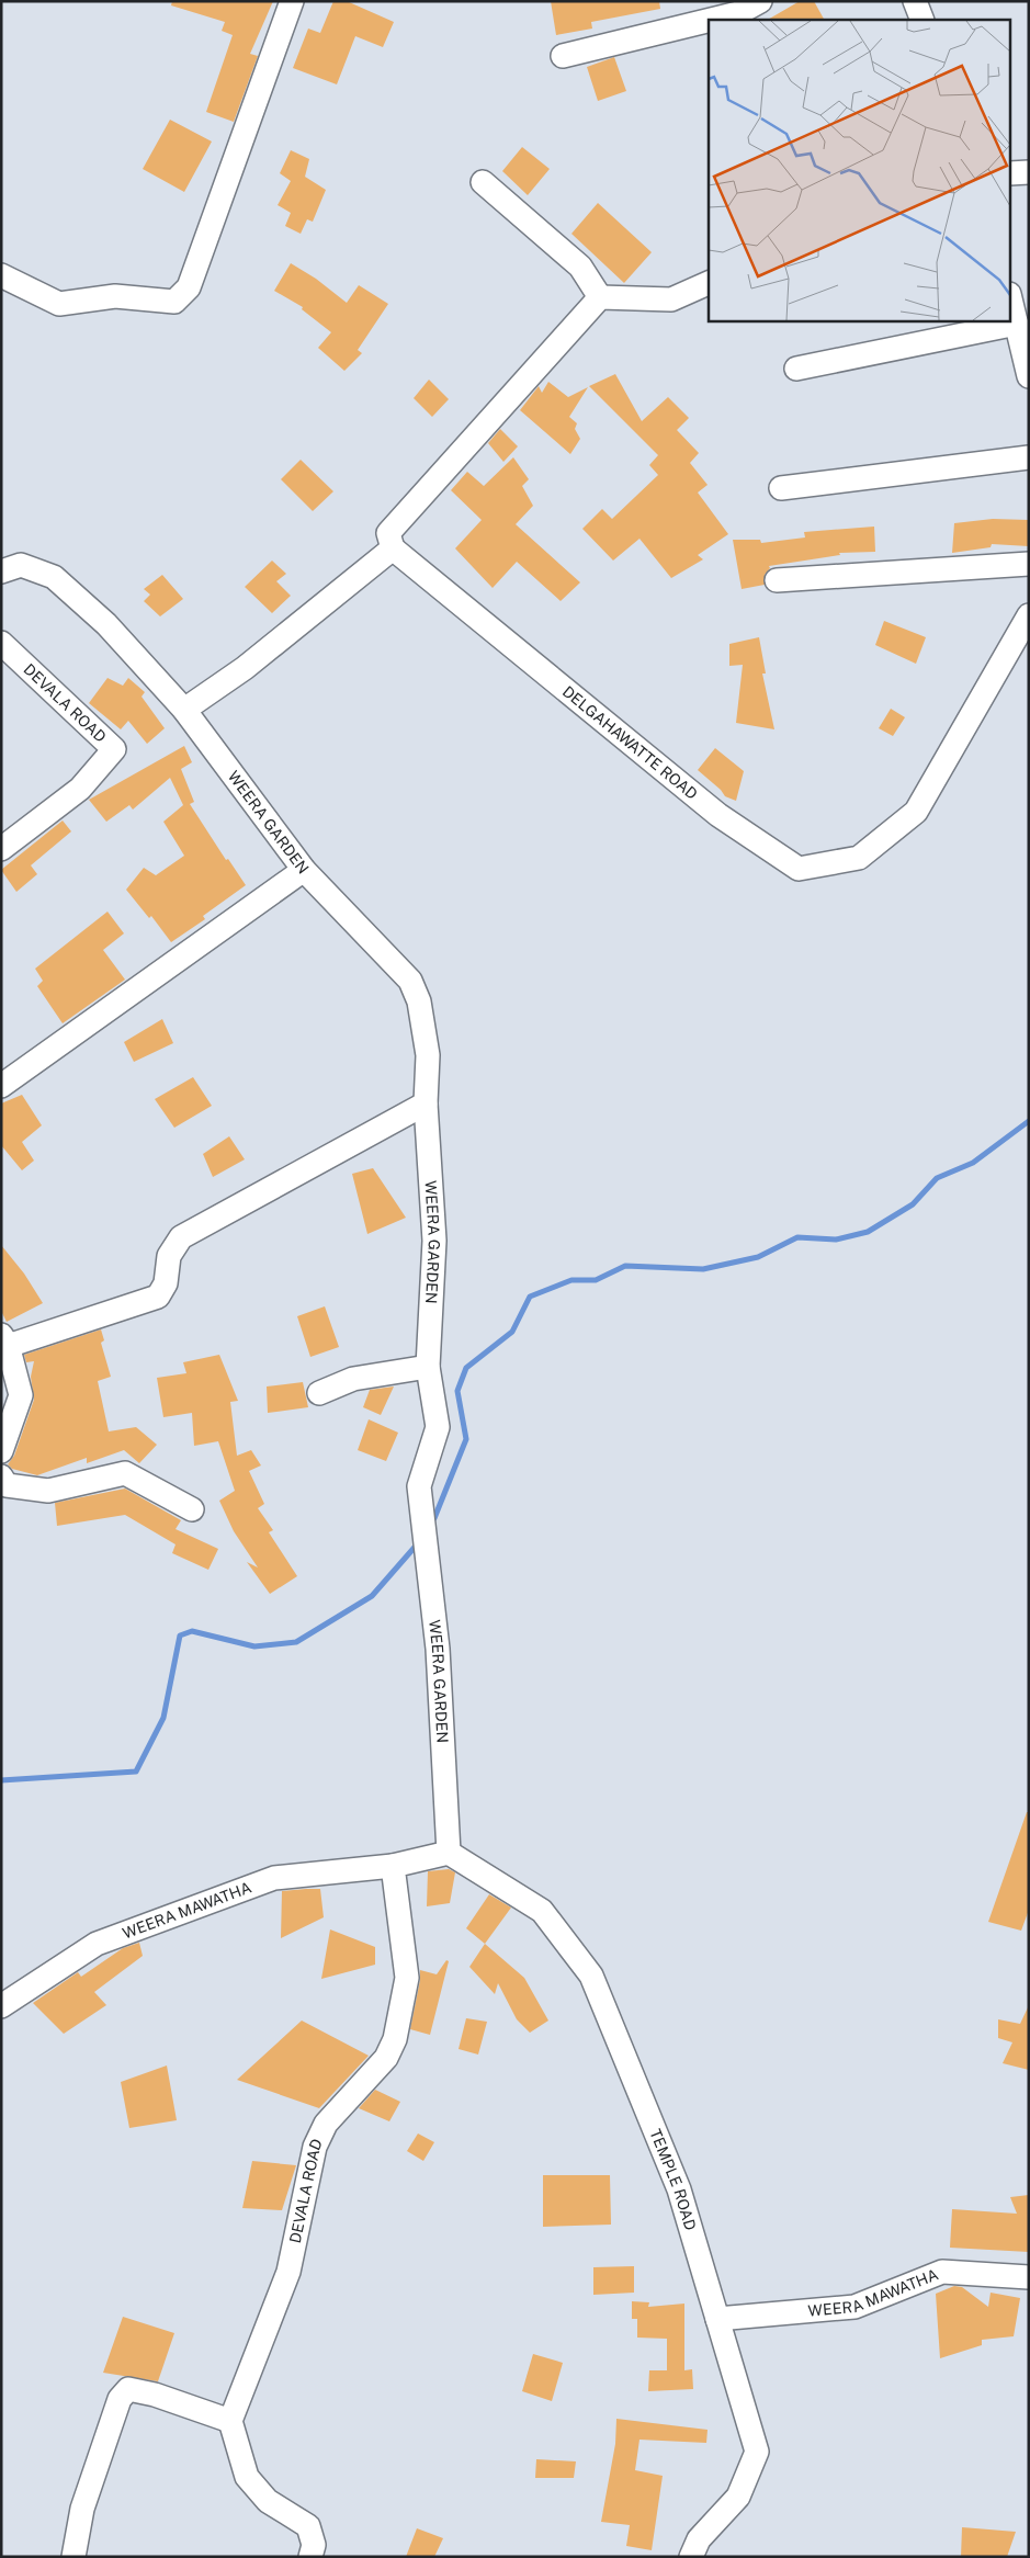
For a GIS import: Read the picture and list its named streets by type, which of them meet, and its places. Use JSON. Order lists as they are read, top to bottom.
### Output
{
  "streets": {
    "street": [
      "DEVALA ROAD",
      "DELGAHAWATTE ROAD",
      "WEERA GARDEN",
      "WEERA MAWATHA",
      "TEMPLE ROAD"
    ]
  },
  "crossings": [
    ["DEVALA ROAD", "WEERA MAWATHA"],
    ["WEERA GARDEN", "TEMPLE ROAD"],
    ["WEERA MAWATHA", "TEMPLE ROAD"]
  ]
}
